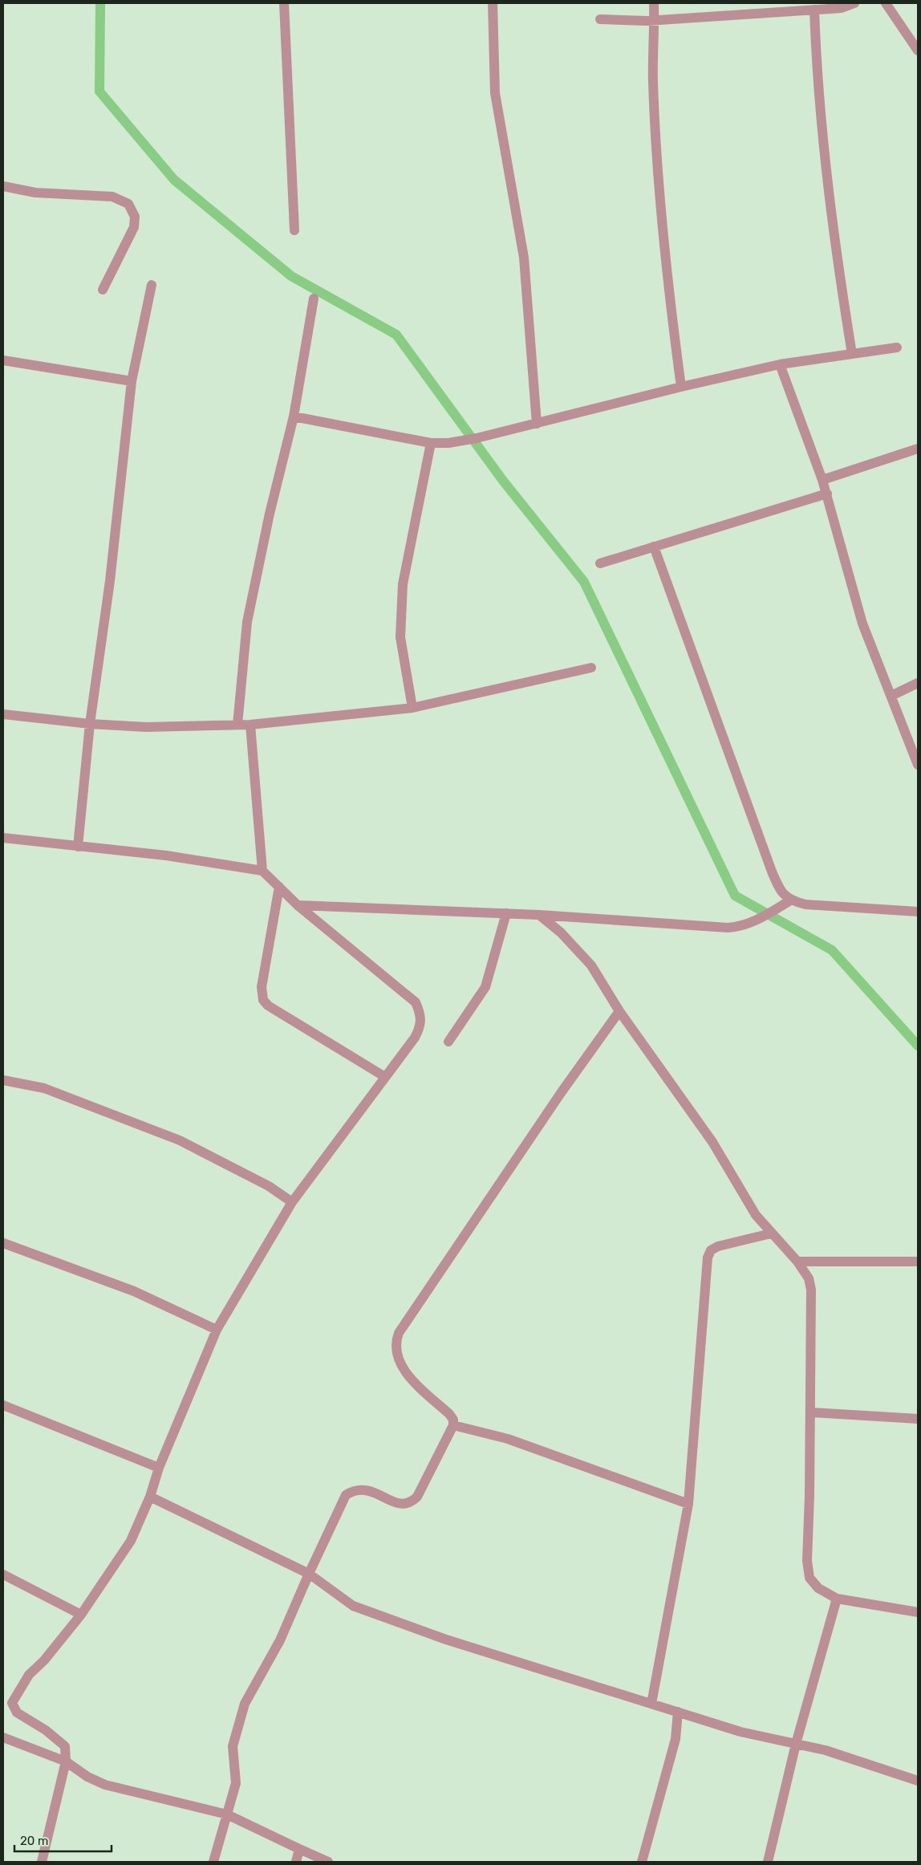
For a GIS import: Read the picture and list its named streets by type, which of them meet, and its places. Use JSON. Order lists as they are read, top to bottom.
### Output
{
  "scale_bar": "20 m"
}
